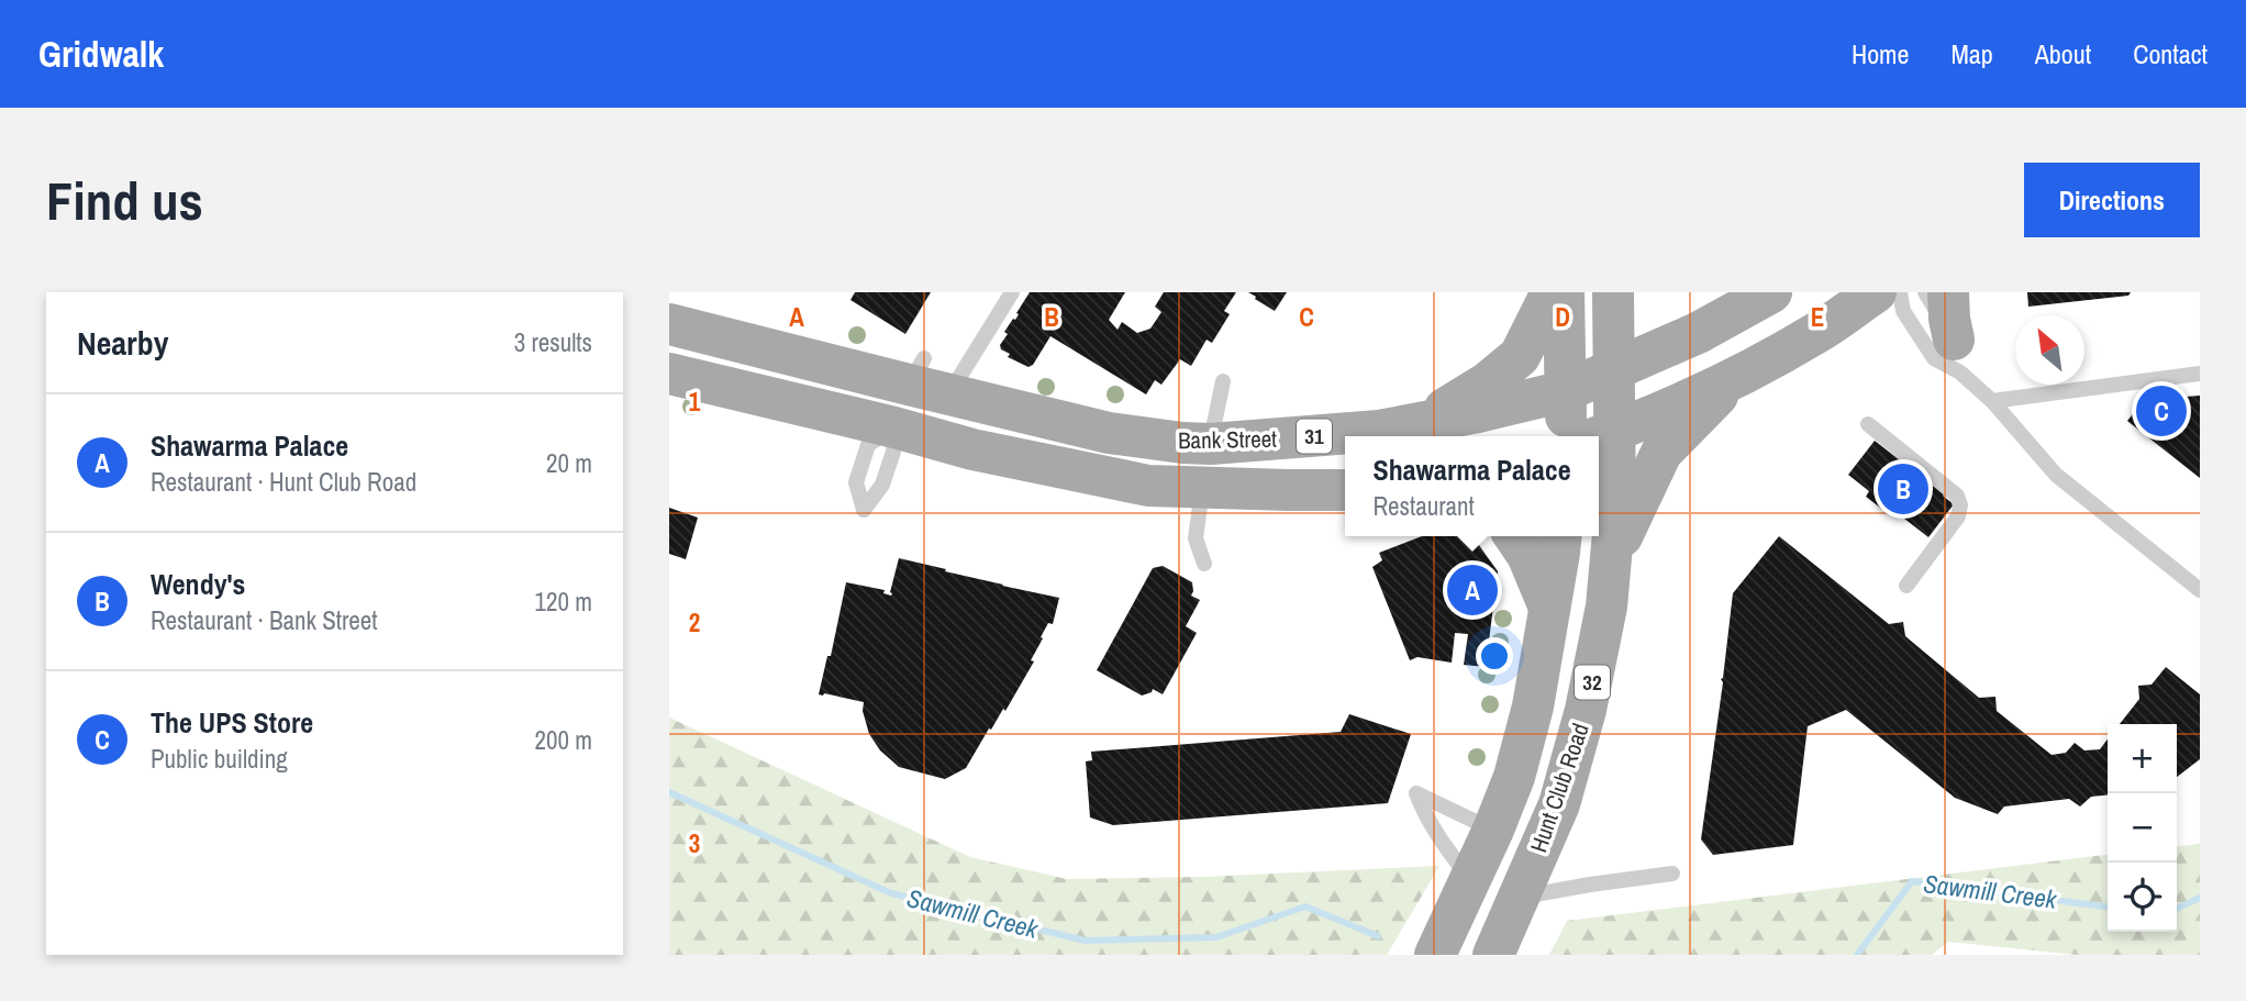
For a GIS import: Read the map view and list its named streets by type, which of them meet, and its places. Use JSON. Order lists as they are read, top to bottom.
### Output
{
  "streets": {
    "main road": [
      "31",
      "Bank Street",
      "32",
      "Hunt Club Road"
    ]
  },
  "crossings": [
    ["Bank Street", "Hunt Club Road"]
  ],
  "water": ["Sawmill Creek"],
  "north": "top left",
  "page": {
    "header": "Gridwalk",
    "nav": [
      "Home",
      "Map",
      "About",
      "Contact"
    ],
    "buttons": "Directions",
    "title": "Find us",
    "heading": ["Nearby", "3 results"],
    "pins": ["C", "B", "A"],
    "list": [
      {
        "mark": "A",
        "name": "Shawarma Palace",
        "note": "Restaurant · Hunt Club Road",
        "value": "20 m"
      },
      {
        "mark": "B",
        "name": "Wendy's",
        "note": "Restaurant · Bank Street",
        "value": "120 m"
      },
      {
        "mark": "C",
        "name": "The UPS Store",
        "note": "Public building",
        "value": "200 m"
      }
    ],
    "popup": ["Shawarma Palace", "Restaurant"],
    "map_buttons": ["+", "−"]
  },
  "grid": {
    "columns": [
      "A",
      "B",
      "C",
      "D",
      "E"
    ],
    "rows": ["1", "2", "3"]
  }
}
